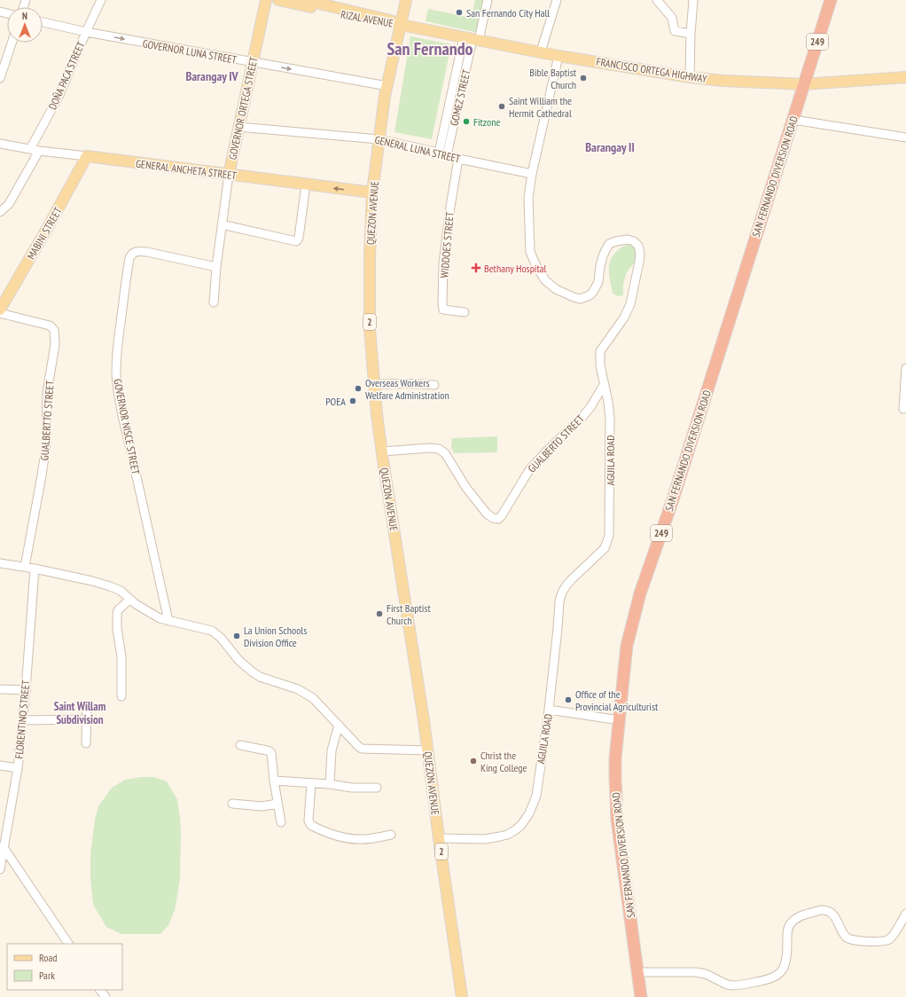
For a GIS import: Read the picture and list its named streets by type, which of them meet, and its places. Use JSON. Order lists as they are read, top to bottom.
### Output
{
  "streets": {
    "highway": ["249", "SAN FERNANDO DIVERSION ROAD"],
    "main road": [
      "RIZAL AVENUE",
      "FRANCISCO ORTEGA HIGHWAY",
      "GOVERNOR ORTEGA STREET",
      "GENERAL ANCHETA STREET",
      "QUEZON AVENUE",
      "MABINI STREET",
      "2"
    ],
    "street": [
      "GOVERNOR LUNA STREET",
      "DOÑA PACA STREET",
      "GOMEZ STREET",
      "GENERAL LUNA STREET",
      "WIDDOES STREET",
      "GUALBERTTO STREET",
      "GOVERNOR NISCE STREET",
      "GUALBERTO STREET",
      "AGUILA ROAD",
      "FLORENTINO STREET"
    ]
  },
  "crossings": [
    ["RIZAL AVENUE", "FRANCISCO ORTEGA HIGHWAY"],
    ["RIZAL AVENUE", "QUEZON AVENUE"],
    ["GOVERNOR LUNA STREET", "DOÑA PACA STREET"],
    ["GOVERNOR LUNA STREET", "GOVERNOR ORTEGA STREET"],
    ["GOVERNOR LUNA STREET", "QUEZON AVENUE"],
    ["FRANCISCO ORTEGA HIGHWAY", "GOMEZ STREET"],
    ["FRANCISCO ORTEGA HIGHWAY", "SAN FERNANDO DIVERSION ROAD"],
    ["FRANCISCO ORTEGA HIGHWAY", "QUEZON AVENUE"],
    ["DOÑA PACA STREET", "GENERAL ANCHETA STREET"],
    ["GOMEZ STREET", "GENERAL LUNA STREET"],
    ["GOVERNOR ORTEGA STREET", "GENERAL LUNA STREET"],
    ["GOVERNOR ORTEGA STREET", "GENERAL ANCHETA STREET"],
    ["GOVERNOR ORTEGA STREET", "GOVERNOR NISCE STREET"],
    ["GENERAL LUNA STREET", "QUEZON AVENUE"],
    ["GENERAL LUNA STREET", "WIDDOES STREET"],
    ["GENERAL LUNA STREET", "AGUILA ROAD"],
    ["GENERAL ANCHETA STREET", "QUEZON AVENUE"],
    ["GENERAL ANCHETA STREET", "MABINI STREET"],
    ["QUEZON AVENUE", "GUALBERTO STREET"],
    ["QUEZON AVENUE", "AGUILA ROAD"],
    ["GUALBERTO STREET", "AGUILA ROAD"]
  ],
  "one_way": ["GOVERNOR LUNA STREET"],
  "districts": [
    "San Fernando",
    "Barangay IV",
    "Barangay II",
    "Saint Willam Subdivision"
  ],
  "places": {
    "other": [
      "San Fernando City Hall",
      "Bible Baptist Church",
      "Saint William the Hermit Cathedral",
      "Fitzone",
      "Overseas Workers Welfare Administration",
      "POEA",
      "First Baptist Church",
      "La Union Schools Division Office",
      "Office of the Provincial Agriculturist",
      "Christ the King College"
    ],
    "health": ["Bethany Hospital"]
  },
  "legend": ["Road", "Park"],
  "north": "top"
}
